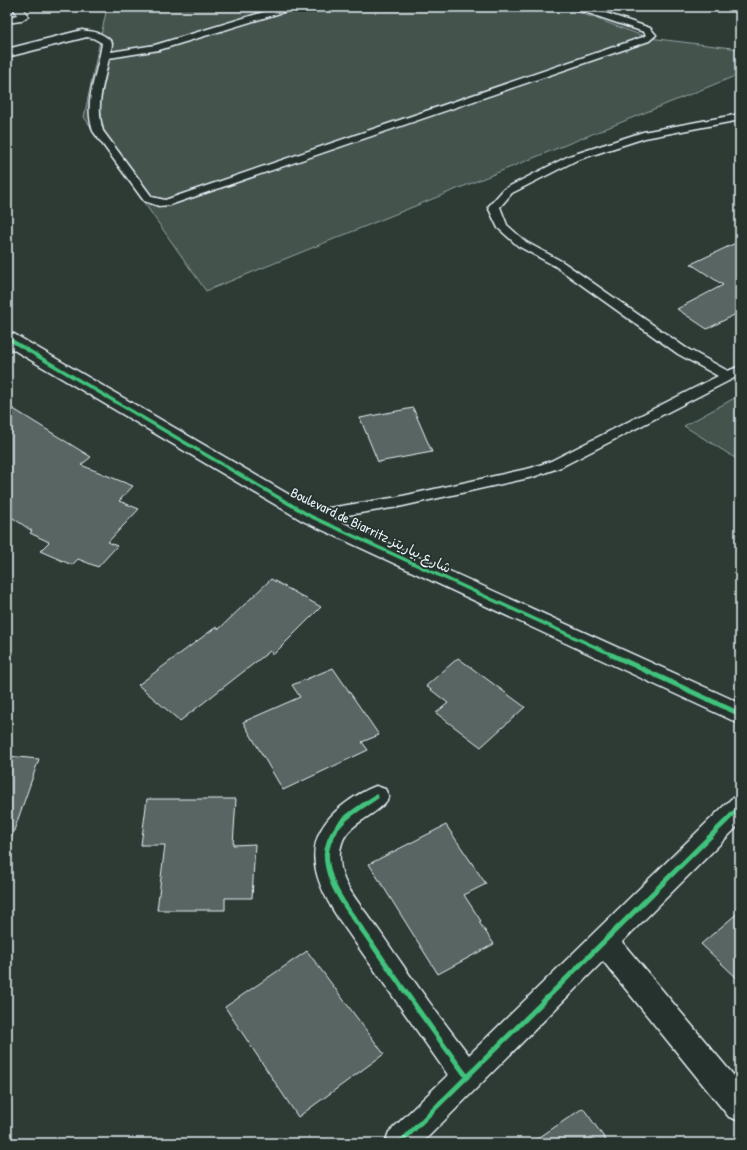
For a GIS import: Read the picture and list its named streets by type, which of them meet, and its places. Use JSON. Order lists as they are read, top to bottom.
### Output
{
  "streets": {
    "street": ["Boulevard de Biarritz شارع بياريتز"]
  }
}
